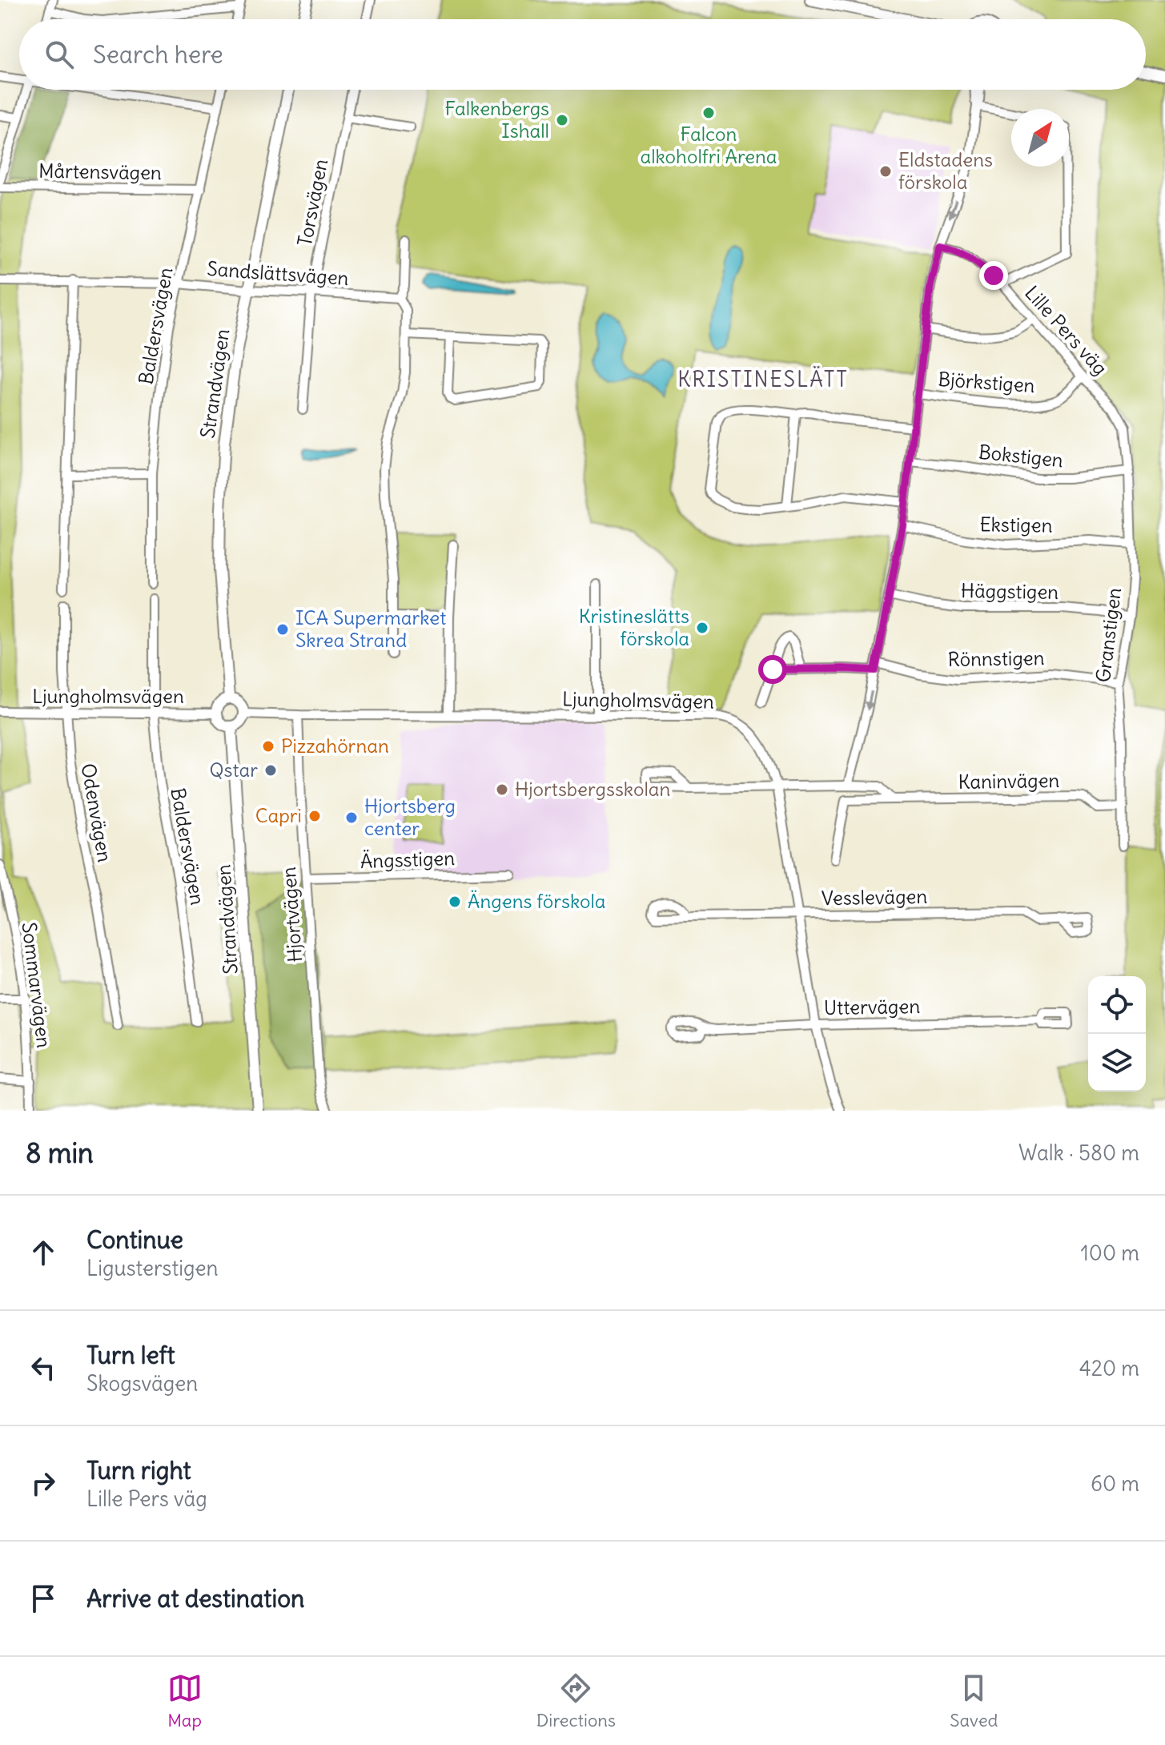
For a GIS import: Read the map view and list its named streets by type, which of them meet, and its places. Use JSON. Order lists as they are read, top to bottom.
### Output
{
  "streets": {
    "street": [
      "Mårtensvägen",
      "Torsvägen",
      "Sandslättsvägen",
      "Baldersvägen",
      "Lille Pers väg",
      "Björkstigen",
      "Strandvägen",
      "Bokstigen",
      "Ekstigen",
      "Häggstigen",
      "Granstigen",
      "Rönnstigen",
      "Ljungholmsvägen",
      "Kaninvägen",
      "Odenvägen",
      "Ängsstigen",
      "Vesslevägen",
      "Hjortvägen",
      "Sommarvägen",
      "Uttervägen"
    ]
  },
  "crossings": [
    ["Mårtensvägen", "Baldersvägen"],
    ["Torsvägen", "Sandslättsvägen"],
    ["Sandslättsvägen", "Baldersvägen"],
    ["Sandslättsvägen", "Strandvägen"],
    ["Baldersvägen", "Ljungholmsvägen"],
    ["Lille Pers väg", "Björkstigen"],
    ["Lille Pers väg", "Granstigen"],
    ["Strandvägen", "Ljungholmsvägen"],
    ["Bokstigen", "Granstigen"],
    ["Ekstigen", "Granstigen"],
    ["Häggstigen", "Granstigen"],
    ["Granstigen", "Rönnstigen"],
    ["Granstigen", "Kaninvägen"],
    ["Ljungholmsvägen", "Kaninvägen"],
    ["Ljungholmsvägen", "Odenvägen"],
    ["Ljungholmsvägen", "Vesslevägen"],
    ["Ljungholmsvägen", "Hjortvägen"],
    ["Ljungholmsvägen", "Uttervägen"],
    ["Ängsstigen", "Hjortvägen"]
  ],
  "districts": ["KRISTINESLÄTT"],
  "places": [
    "Falcon alkoholfri Arena",
    "Falkenbergs Ishall",
    "Eldstadens förskola",
    "Kristineslätts förskola",
    "ICA Supermarket Skrea Strand",
    "Pizzahörnan",
    "Qstar",
    "Hjortsbergsskolan",
    "Capri",
    "Hjortsberg center",
    "Ängens förskola"
  ],
  "north": "top right",
  "page": {
    "search": "Search here",
    "heading": ["8 min", "Walk · 580 m"],
    "list": [
      ["Continue", "Ligusterstigen", "100 m"],
      ["Turn left", "Skogsvägen", "420 m"],
      ["Turn right", "Lille Pers väg", "60 m"],
      "Arrive at destination"
    ],
    "nav": ["Map", "Directions", "Saved"]
  }
}
